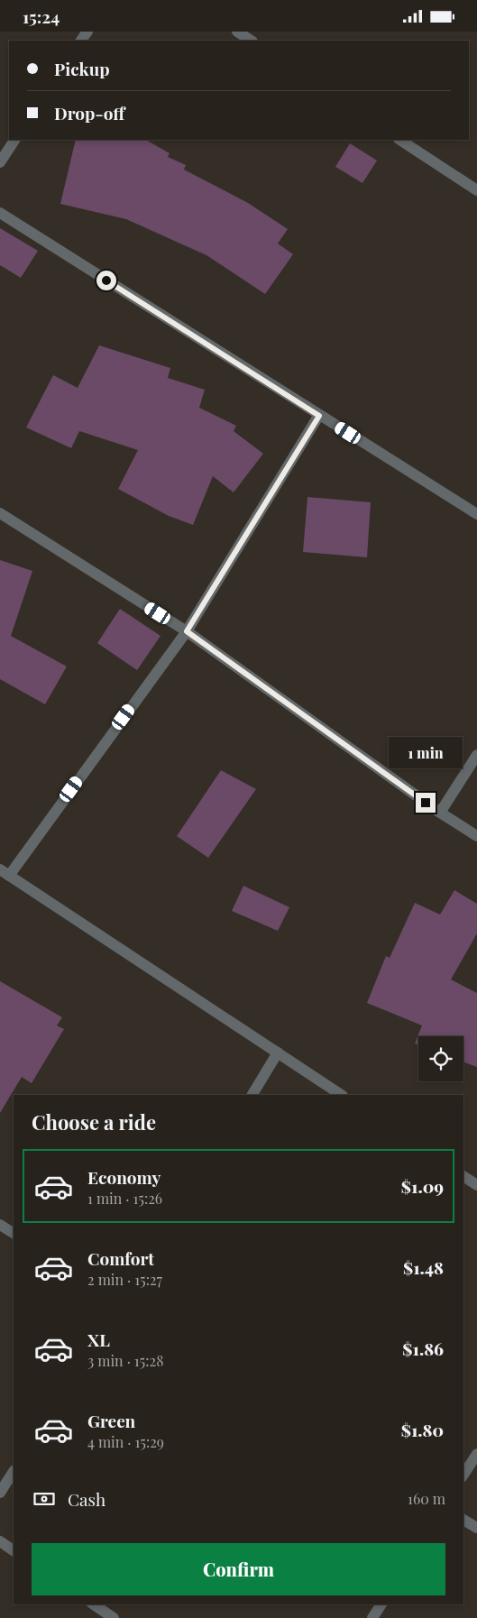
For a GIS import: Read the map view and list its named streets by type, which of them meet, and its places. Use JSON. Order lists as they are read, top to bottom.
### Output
{
  "page": {
    "status": "15:24",
    "banner": ["Pickup", "Drop-off"],
    "bubble": "1 min",
    "heading": "Choose a ride",
    "list": [
      {
        "name": "Economy",
        "note": "1 min · 15:26",
        "value": "$1.09"
      },
      {
        "name": "Comfort",
        "note": "2 min · 15:27",
        "value": "$1.48"
      },
      {
        "name": "XL",
        "note": "3 min · 15:28",
        "value": "$1.86"
      },
      {
        "name": "Green",
        "note": "4 min · 15:29",
        "value": "$1.80"
      }
    ],
    "pay": ["Cash", "160 m"],
    "buttons": "Confirm"
  }
}
